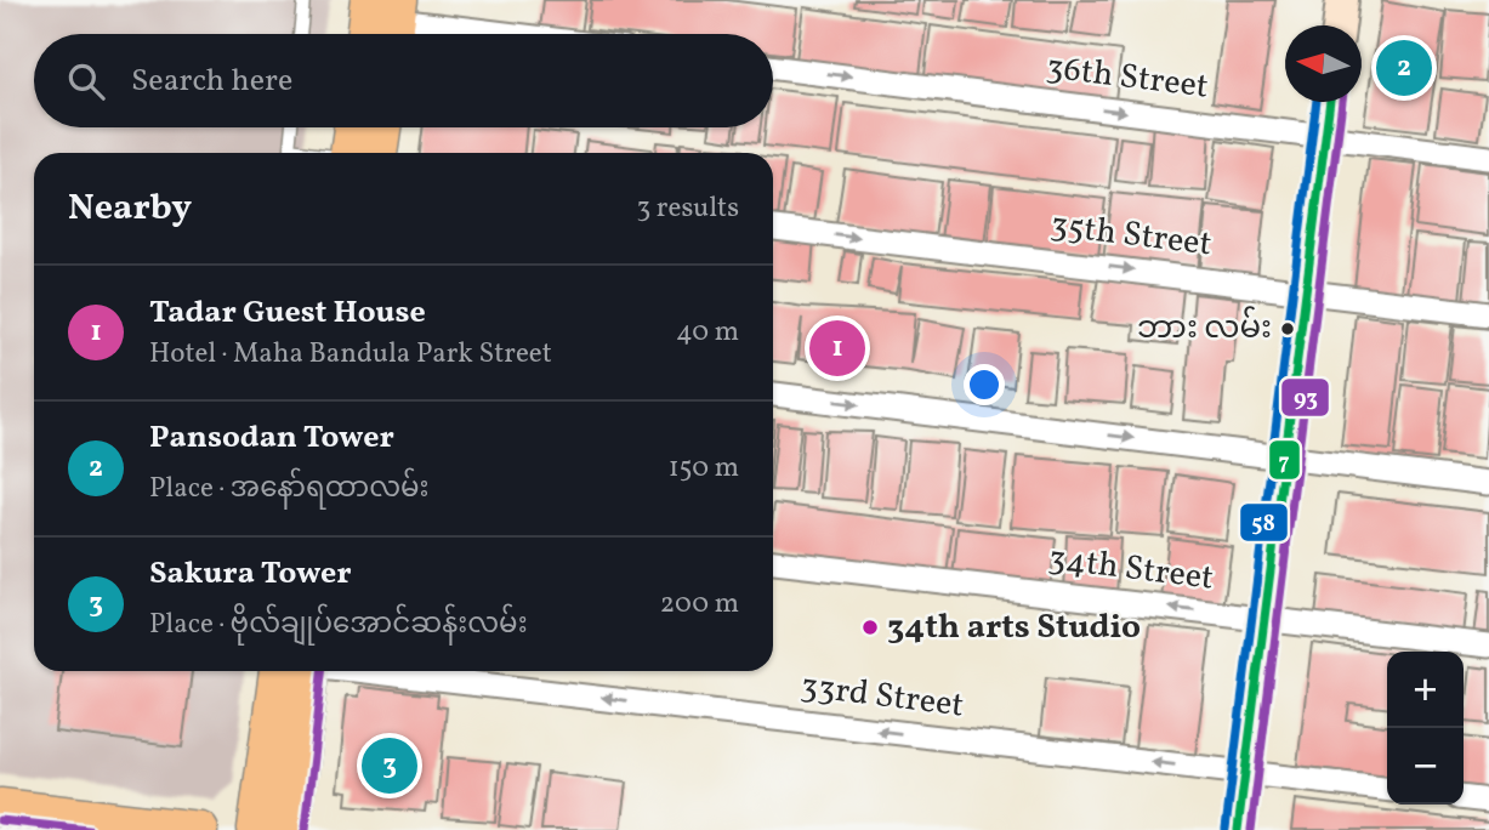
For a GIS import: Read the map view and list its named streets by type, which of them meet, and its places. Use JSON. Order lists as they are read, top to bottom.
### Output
{
  "streets": {
    "street": [
      "36th Street",
      "35th Street",
      "34th Street",
      "33rd Street"
    ]
  },
  "one_way": ["36th Street", "33rd Street"],
  "places": ["ဘား လမ်း", "34th arts Studio"],
  "lines": ["transit line 7", "transit line 93", "transit line 58"],
  "north": "left",
  "page": {
    "search": "Search here",
    "pins": ["2", "1", "3"],
    "heading": ["Nearby", "3 results"],
    "list": [
      {
        "mark": "1",
        "name": "Tadar Guest House",
        "note": "Hotel · Maha Bandula Park Street",
        "value": "40 m"
      },
      {
        "mark": "2",
        "name": "Pansodan Tower",
        "note": "Place · အနော်ရထာလမ်း",
        "value": "150 m"
      },
      {
        "mark": "3",
        "name": "Sakura Tower",
        "note": "Place · ဗိုလ်ချုပ်အောင်ဆန်းလမ်း",
        "value": "200 m"
      }
    ],
    "map_buttons": ["+", "−"]
  }
}
